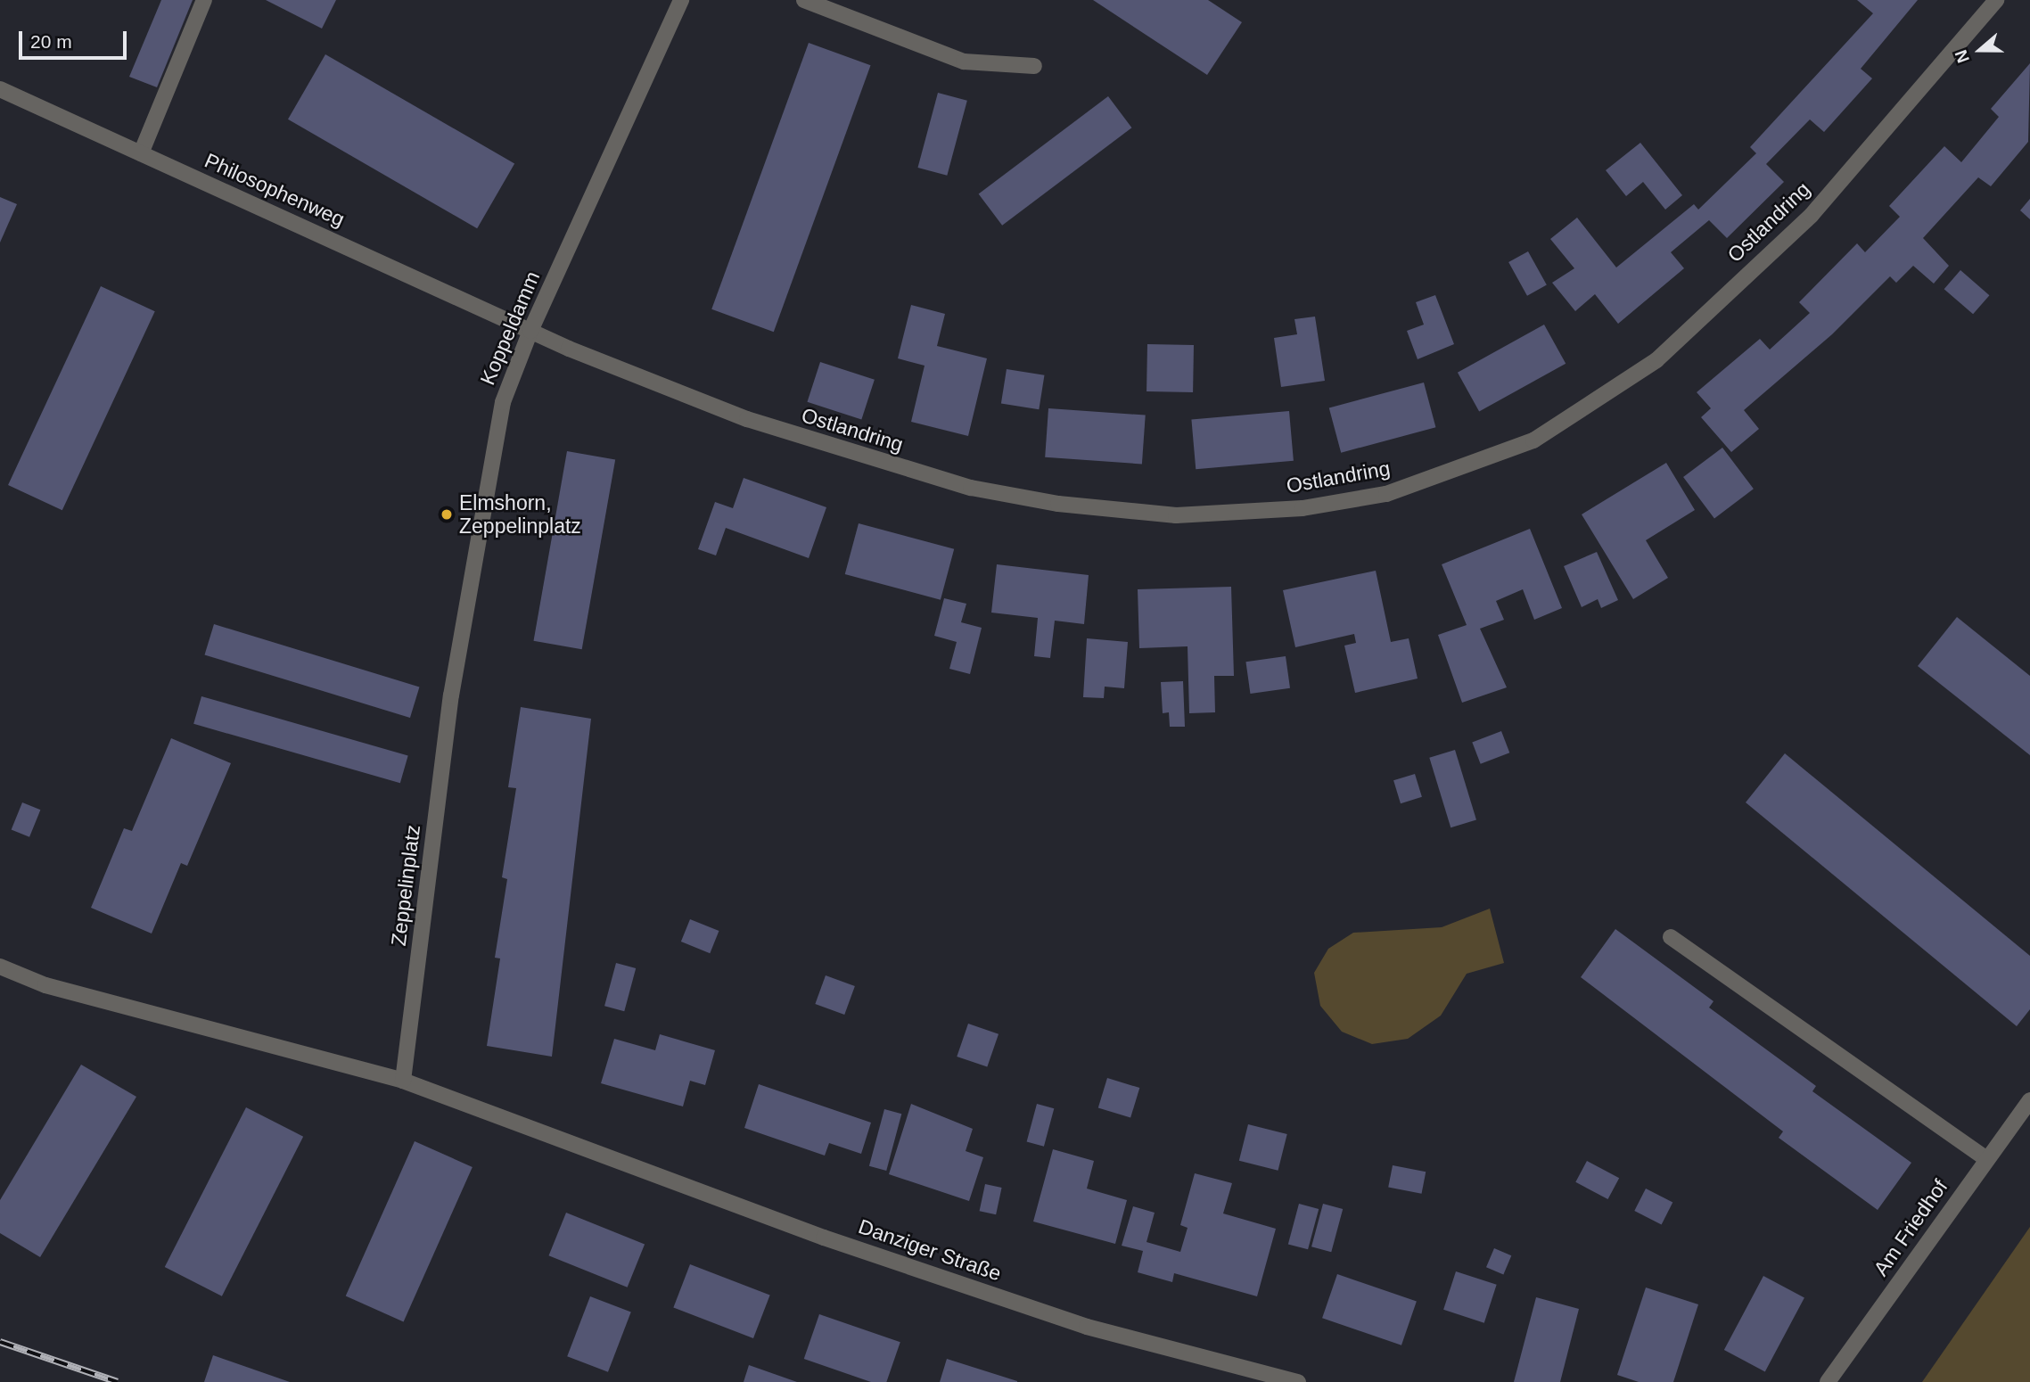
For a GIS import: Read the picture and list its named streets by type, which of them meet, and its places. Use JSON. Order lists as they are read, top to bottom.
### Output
{
  "streets": {
    "street": [
      "Philosophenweg",
      "Ostlandring",
      "Koppeldamm",
      "Zeppelinplatz",
      "Am Friedhof",
      "Danziger Straße"
    ]
  },
  "crossings": [
    ["Philosophenweg", "Ostlandring"],
    ["Philosophenweg", "Koppeldamm"],
    ["Ostlandring", "Koppeldamm"],
    ["Koppeldamm", "Zeppelinplatz"],
    ["Zeppelinplatz", "Danziger Straße"]
  ],
  "places": ["Elmshorn, Zeppelinplatz"],
  "scale_bar": "20 m",
  "north": "left"
}
